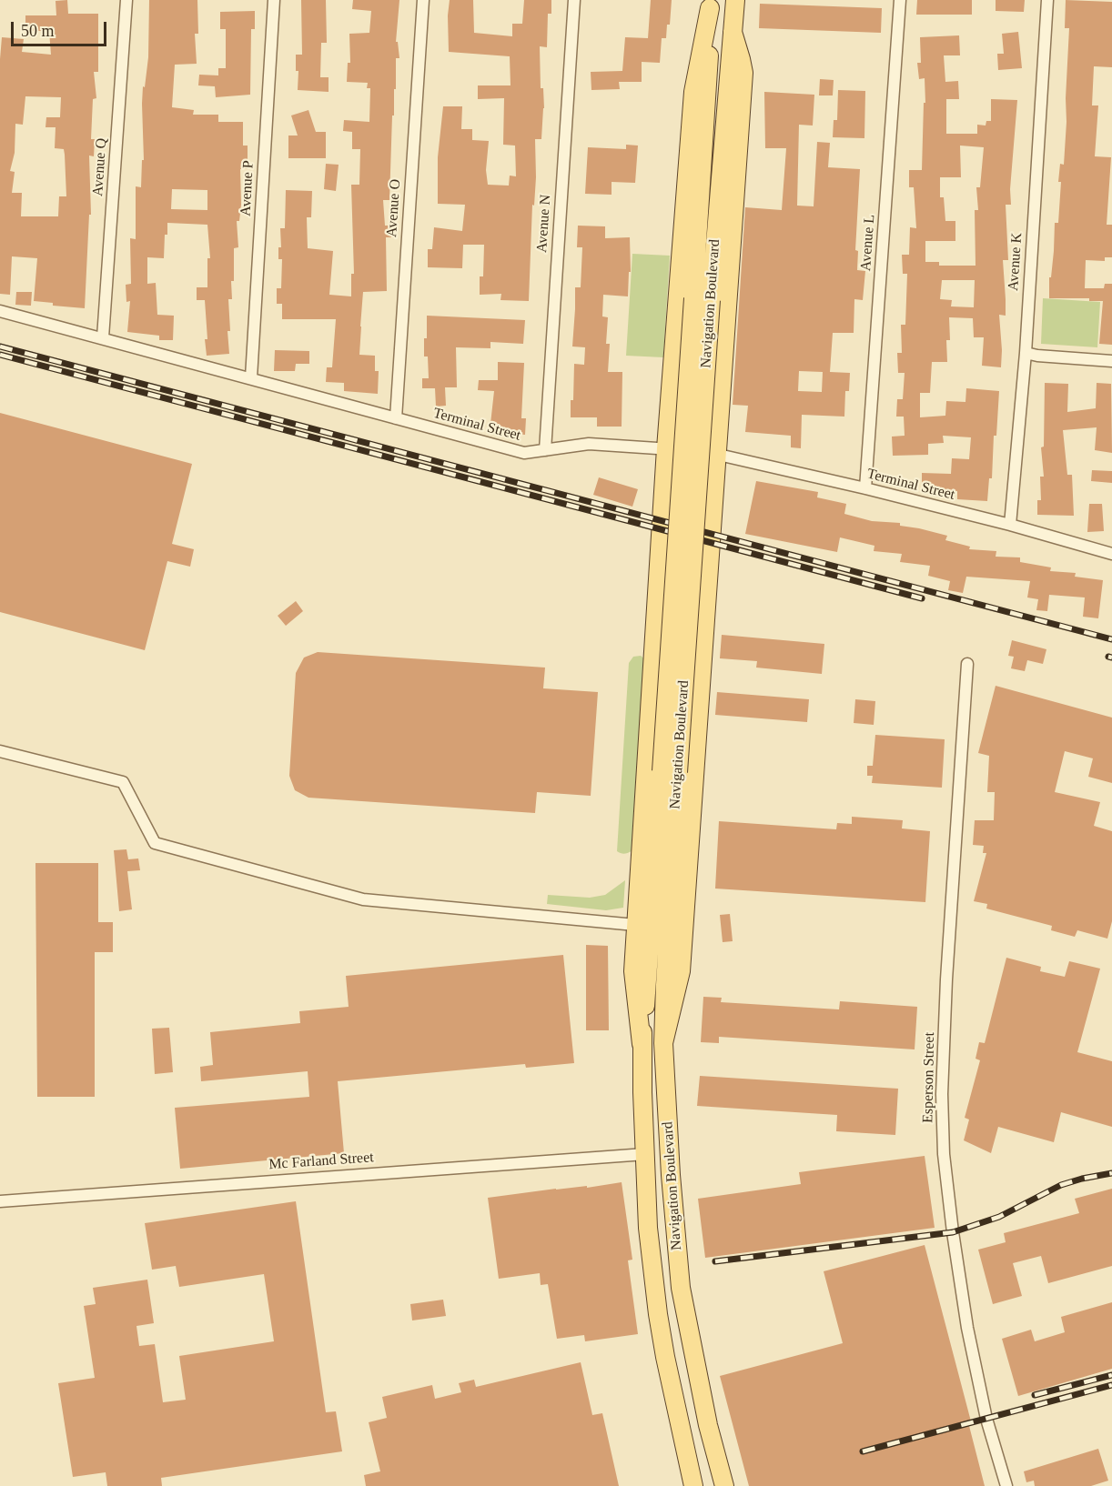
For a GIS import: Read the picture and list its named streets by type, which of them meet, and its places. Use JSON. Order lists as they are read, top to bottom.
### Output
{
  "streets": {
    "main road": ["Navigation Boulevard"],
    "street": [
      "Avenue Q",
      "Avenue P",
      "Avenue O",
      "Avenue N",
      "Avenue L",
      "Avenue K",
      "Terminal Street",
      "Esperson Street",
      "Mc Farland Street"
    ]
  },
  "crossings": [
    ["Avenue Q", "Terminal Street"],
    ["Avenue P", "Terminal Street"],
    ["Avenue O", "Terminal Street"],
    ["Avenue N", "Terminal Street"],
    ["Avenue L", "Terminal Street"],
    ["Avenue K", "Terminal Street"],
    ["Navigation Boulevard", "Mc Farland Street"]
  ],
  "scale_bar": "50 m"
}
